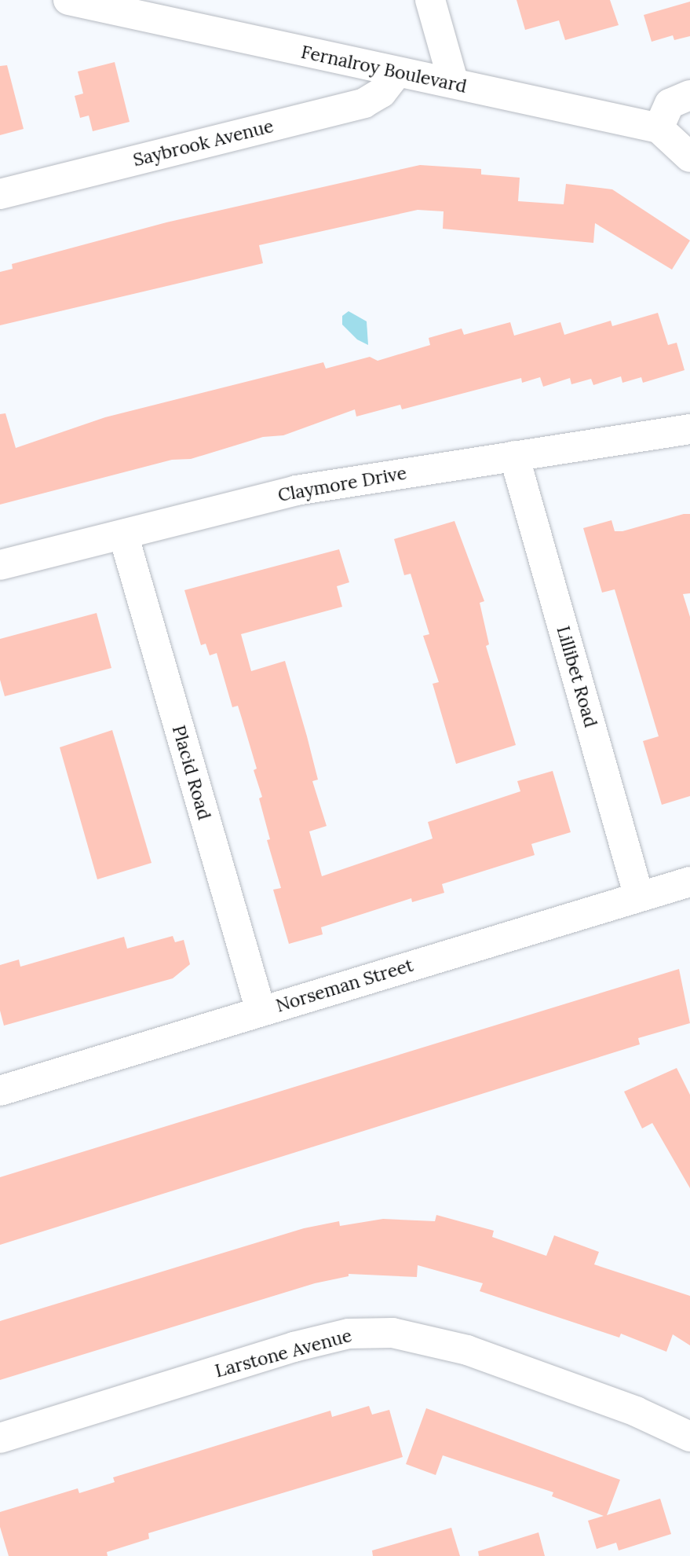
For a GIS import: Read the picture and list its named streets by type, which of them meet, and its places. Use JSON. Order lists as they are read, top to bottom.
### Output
{
  "streets": {
    "street": [
      "Fernalroy Boulevard",
      "Saybrook Avenue",
      "Claymore Drive",
      "Lillibet Road",
      "Placid Road",
      "Norseman Street",
      "Larstone Avenue"
    ]
  },
  "crossings": [
    ["Fernalroy Boulevard", "Saybrook Avenue"],
    ["Claymore Drive", "Lillibet Road"],
    ["Claymore Drive", "Placid Road"],
    ["Lillibet Road", "Norseman Street"],
    ["Placid Road", "Norseman Street"]
  ]
}
